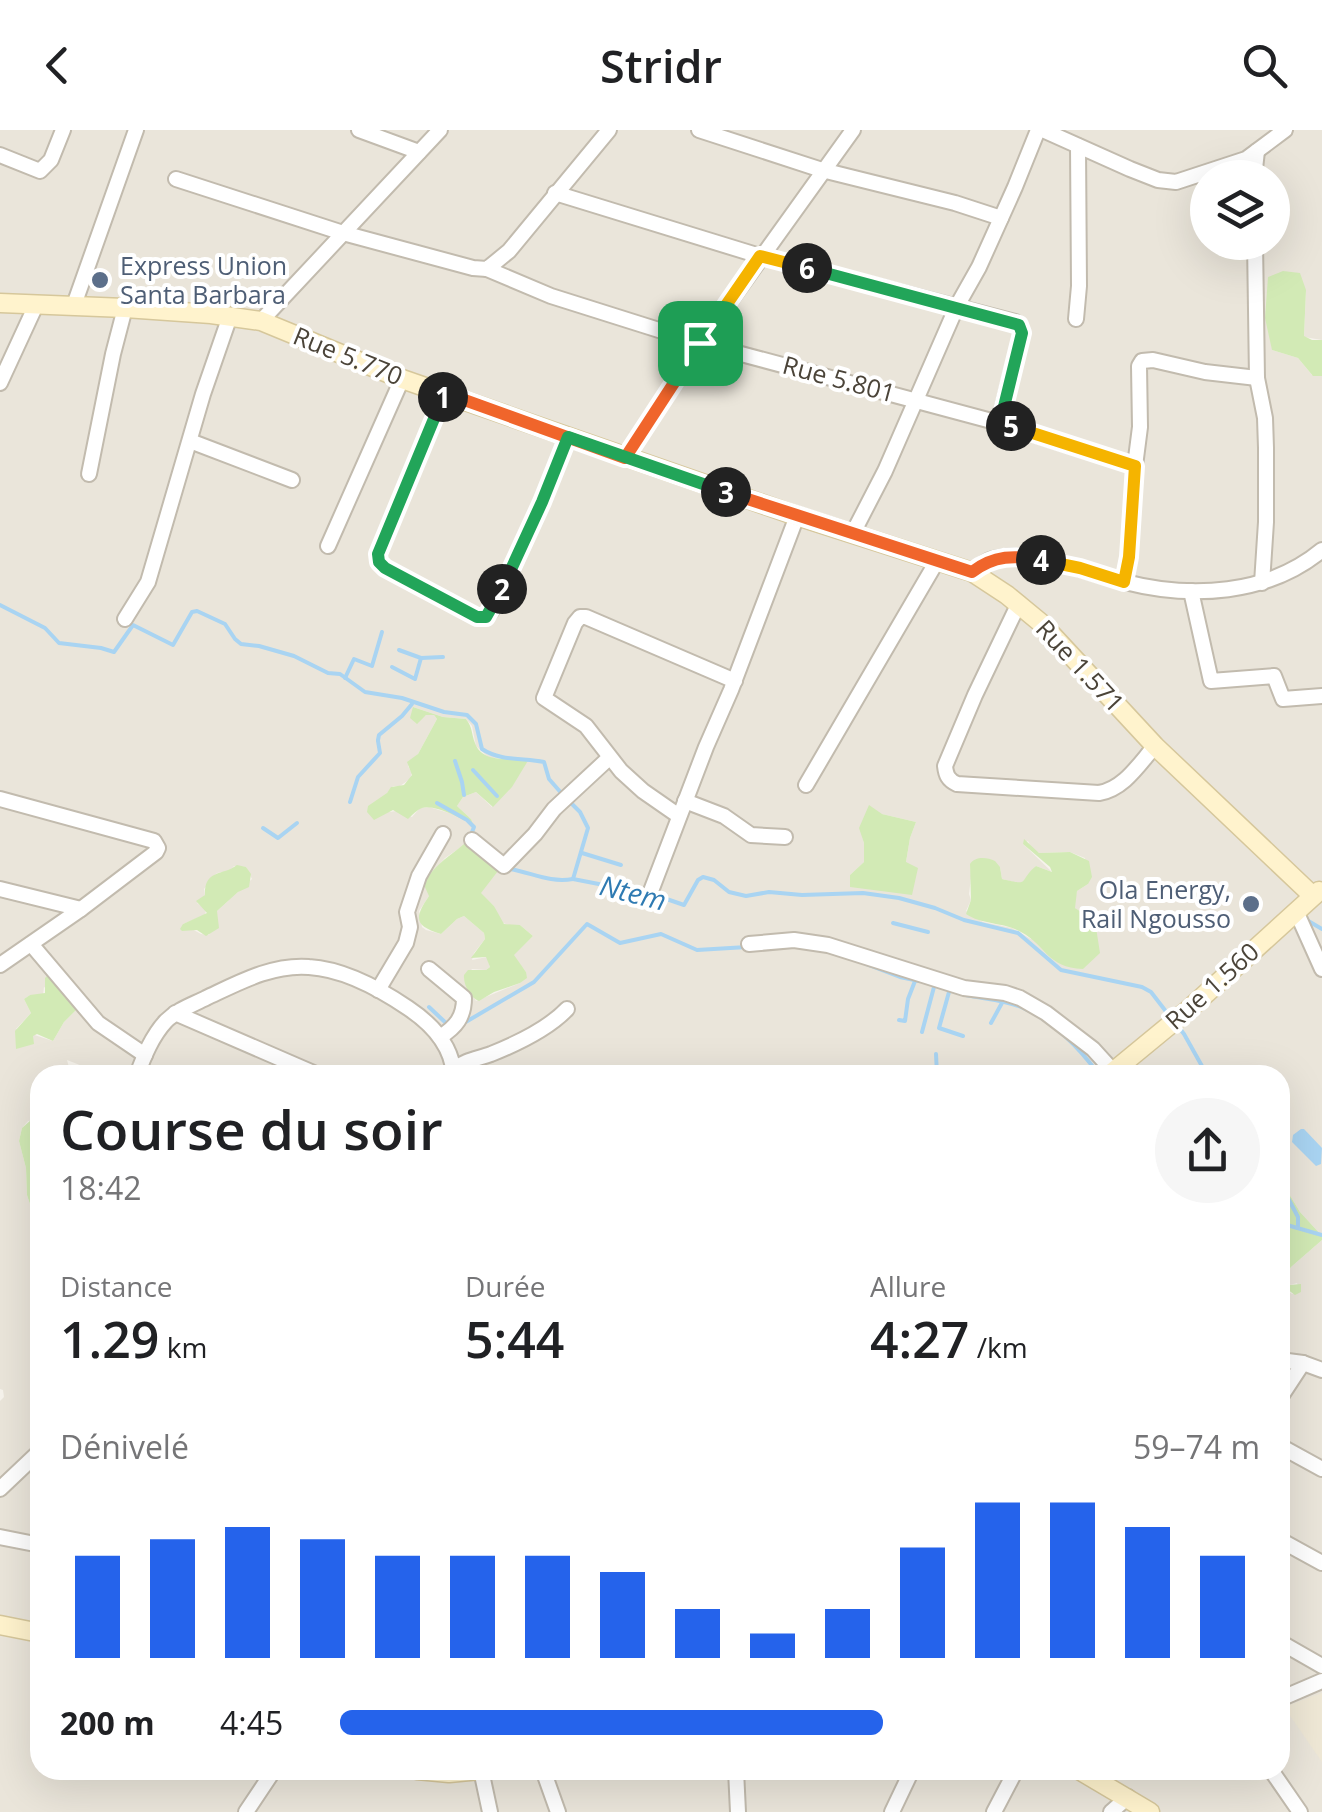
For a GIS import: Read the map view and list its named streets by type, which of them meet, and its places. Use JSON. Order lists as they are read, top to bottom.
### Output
{
  "streets": {
    "main road": ["Rue 5.770", "Rue 1.571", "Rue 1.560"],
    "street": ["Rue 5.801"]
  },
  "crossings": [
    ["Rue 5.770", "Rue 1.571"],
    ["Rue 1.571", "Rue 1.560"]
  ],
  "water": ["Ntem"],
  "places": ["Express Union Santa Barbara", "Ola Energy, Rail Ngousso"],
  "page": {
    "header": "Stridr",
    "pins": [
      "6",
      "1",
      "5",
      "3",
      "4",
      "2"
    ],
    "heading": ["Course du soir", "18:42"],
    "stats": [
      ["Distance", "1.29 km"],
      ["Durée", "5:44"],
      ["Allure", "4:27 /km"]
    ],
    "chart": ["Dénivelé", "59–74 m"],
    "list": [
      {
        "name": "200 m",
        "note": "4:45"
      }
    ]
  }
}
